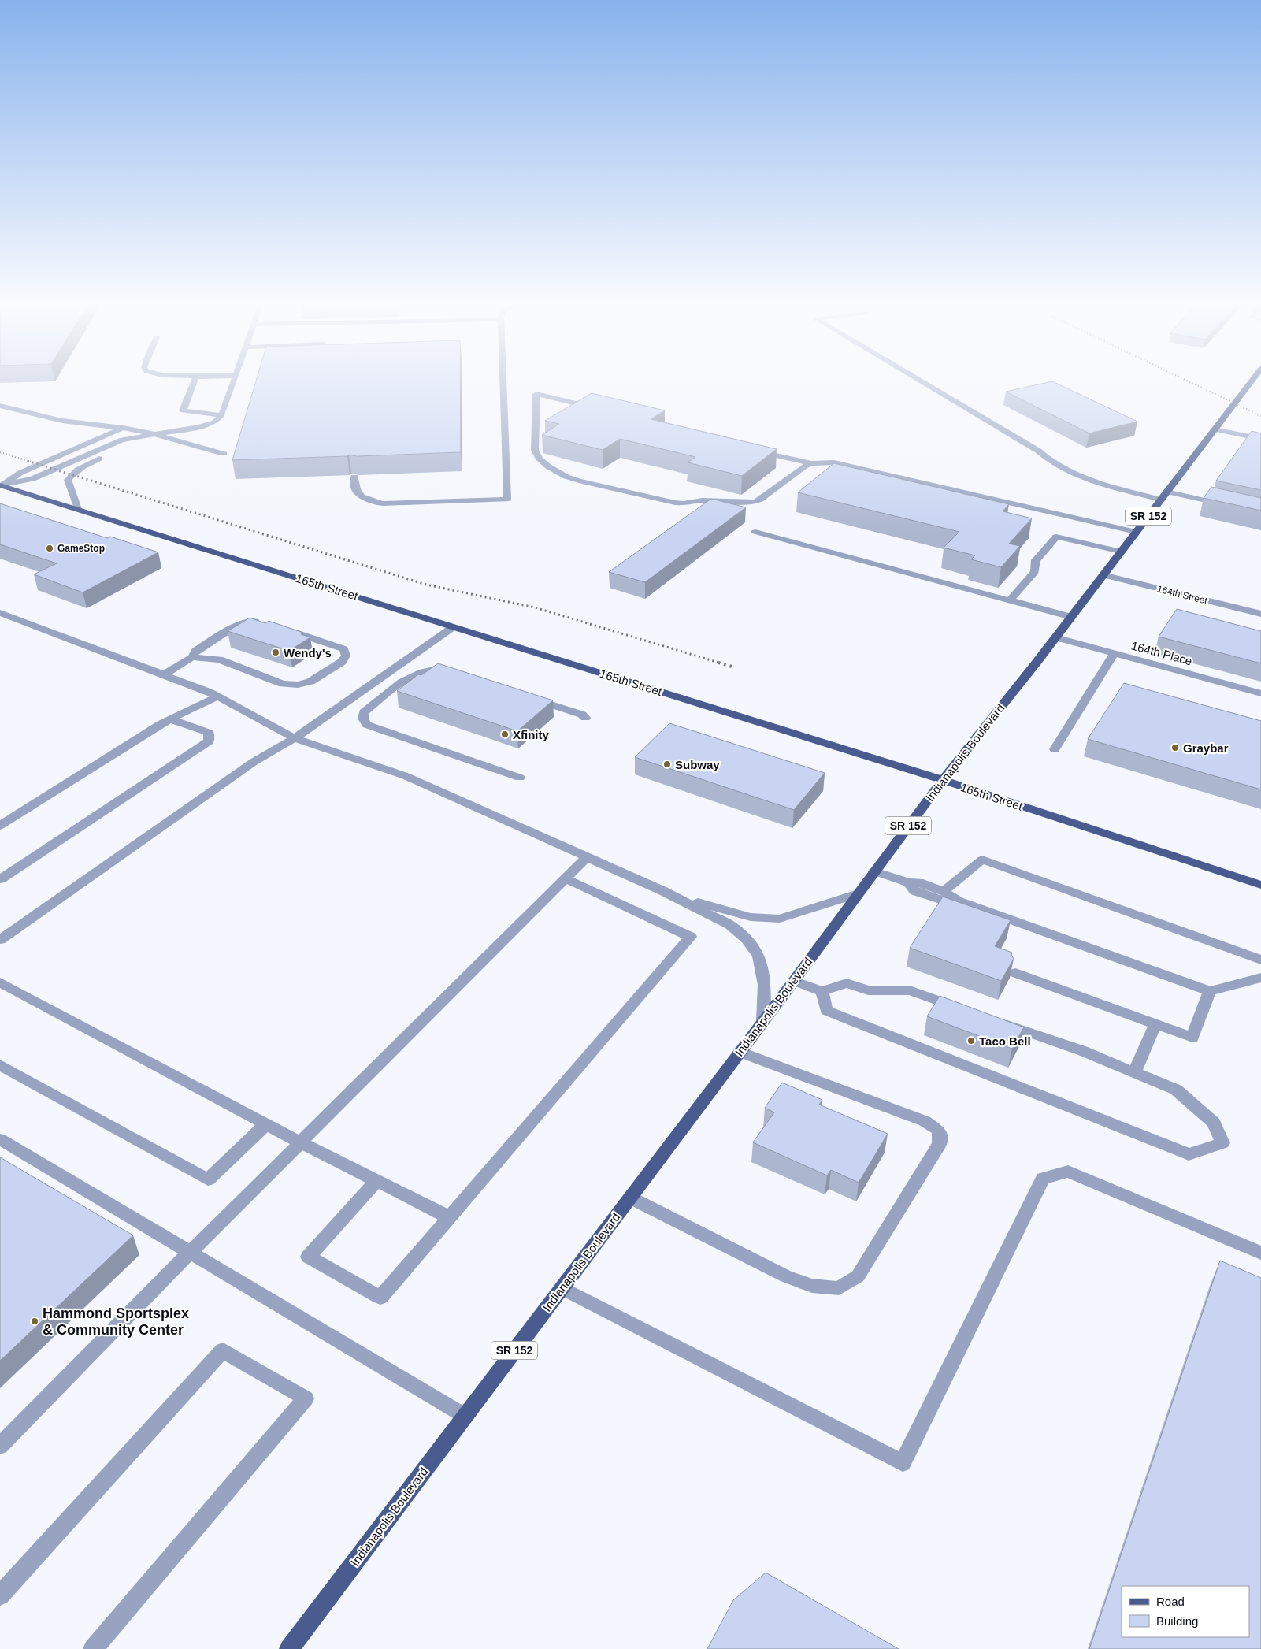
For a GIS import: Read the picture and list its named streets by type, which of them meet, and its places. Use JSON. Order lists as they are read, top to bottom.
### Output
{
  "streets": {
    "main road": ["SR 152", "165th Street", "Indianapolis Boulevard"],
    "street": ["164th Street", "164th Place"]
  },
  "crossings": [
    ["165th Street", "Indianapolis Boulevard"],
    ["164th Street", "Indianapolis Boulevard"],
    ["164th Place", "Indianapolis Boulevard"]
  ],
  "places": [
    "GameStop",
    "Wendy's",
    "Xfinity",
    "Graybar",
    "Subway",
    "Taco Bell",
    "Hammond Sportsplex & Community Center"
  ],
  "legend": ["Road", "Building"]
}
